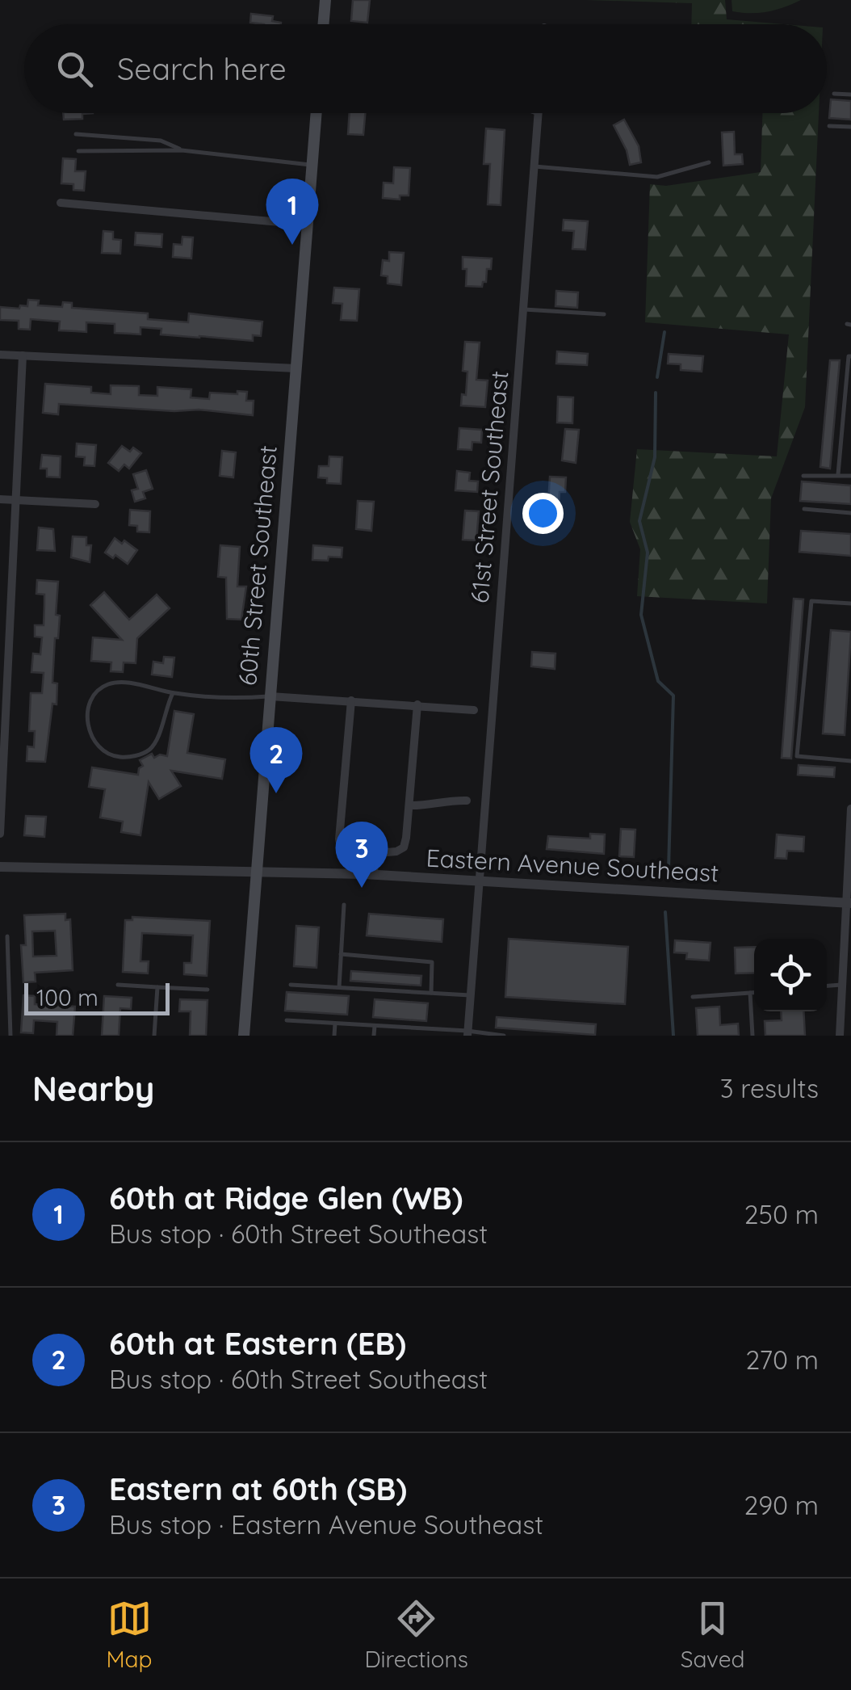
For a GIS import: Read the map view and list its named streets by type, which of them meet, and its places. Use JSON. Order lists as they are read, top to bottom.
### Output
{
  "streets": {
    "main road": ["60th Street Southeast"],
    "street": ["61st Street Southeast", "Eastern Avenue Southeast"]
  },
  "crossings": [
    ["61st Street Southeast", "Eastern Avenue Southeast"],
    ["60th Street Southeast", "Eastern Avenue Southeast"]
  ],
  "scale_bar": "100 m",
  "page": {
    "search": "Search here",
    "pins": ["1", "2", "3"],
    "scale": "100 m",
    "heading": ["Nearby", "3 results"],
    "list": [
      {
        "mark": "1",
        "name": "60th at Ridge Glen (WB)",
        "note": "Bus stop · 60th Street Southeast",
        "value": "250 m"
      },
      {
        "mark": "2",
        "name": "60th at Eastern (EB)",
        "note": "Bus stop · 60th Street Southeast",
        "value": "270 m"
      },
      {
        "mark": "3",
        "name": "Eastern at 60th (SB)",
        "note": "Bus stop · Eastern Avenue Southeast",
        "value": "290 m"
      }
    ],
    "nav": ["Map", "Directions", "Saved"]
  }
}
